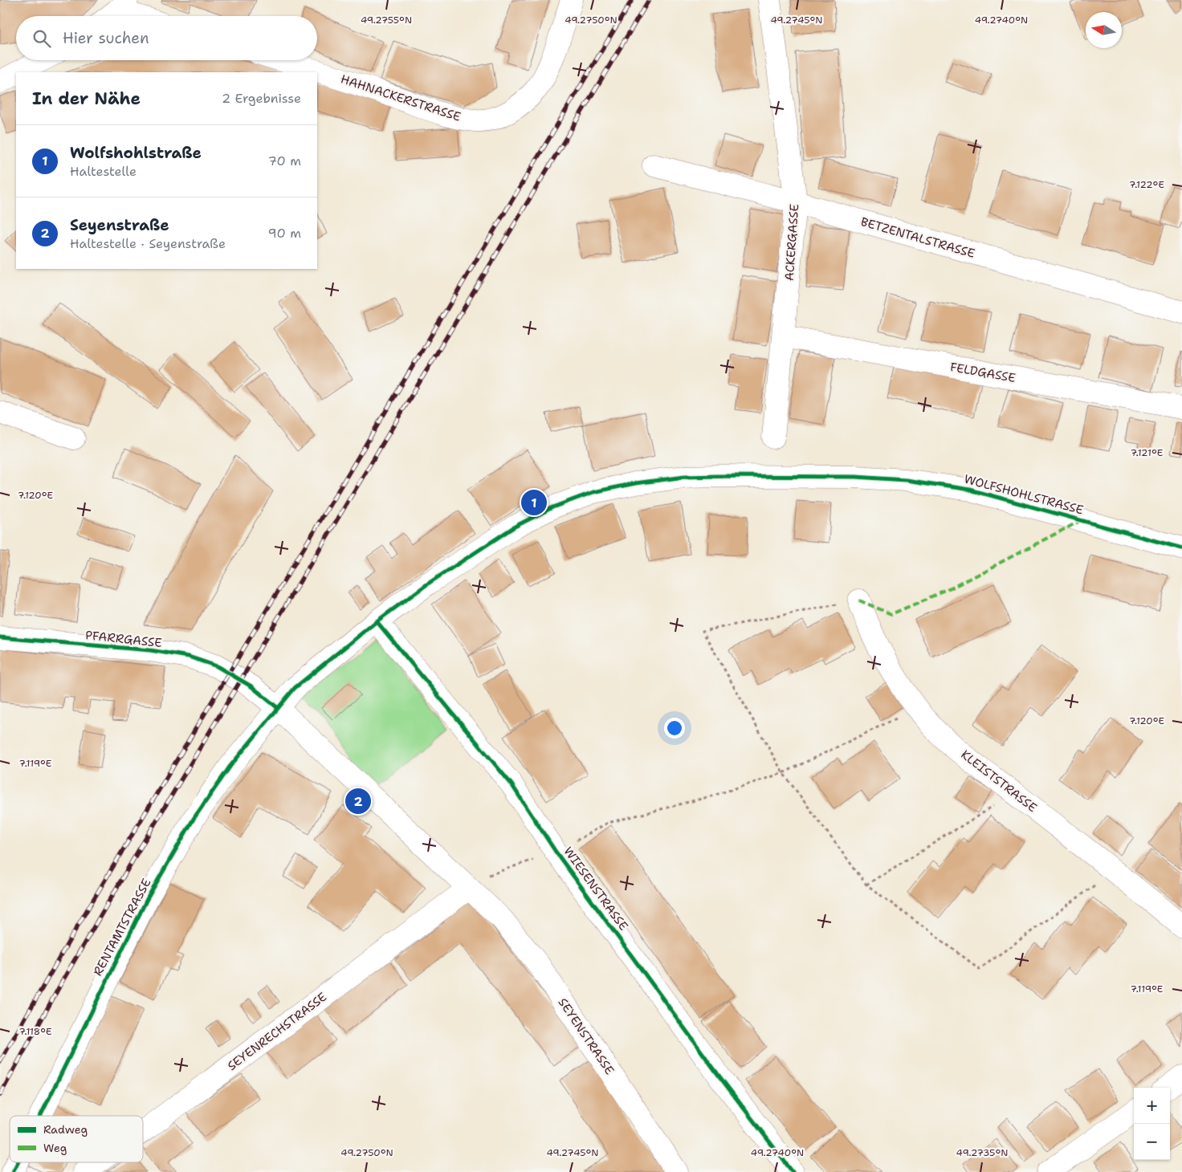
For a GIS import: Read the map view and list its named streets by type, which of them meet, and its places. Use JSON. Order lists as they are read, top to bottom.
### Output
{
  "streets": {
    "street": [
      "HAHNACKERSTRASSE",
      "BETZENTALSTRASSE",
      "ACKERGASSE",
      "FELDGASSE",
      "WOLFSHOHLSTRASSE",
      "PFARRGASSE",
      "KLEISTSTRASSE",
      "WIESENSTRASSE",
      "RENTAMTSTRASSE",
      "SEYENRECHSTRASSE",
      "SEYENSTRASSE"
    ]
  },
  "crossings": [
    ["BETZENTALSTRASSE", "ACKERGASSE"],
    ["ACKERGASSE", "FELDGASSE"],
    ["WOLFSHOHLSTRASSE", "PFARRGASSE"],
    ["WOLFSHOHLSTRASSE", "WIESENSTRASSE"],
    ["WOLFSHOHLSTRASSE", "RENTAMTSTRASSE"],
    ["WOLFSHOHLSTRASSE", "SEYENSTRASSE"],
    ["PFARRGASSE", "RENTAMTSTRASSE"],
    ["PFARRGASSE", "SEYENSTRASSE"],
    ["RENTAMTSTRASSE", "SEYENSTRASSE"],
    ["SEYENRECHSTRASSE", "SEYENSTRASSE"]
  ],
  "legend": ["Radweg", "Weg"],
  "north": "left",
  "page": {
    "search": "Hier suchen",
    "heading": ["In der Nähe", "2 Ergebnisse"],
    "list": [
      {
        "mark": "1",
        "name": "Wolfshohlstraße",
        "note": "Haltestelle",
        "value": "70 m"
      },
      {
        "mark": "2",
        "name": "Seyenstraße",
        "note": "Haltestelle · Seyenstraße",
        "value": "90 m"
      }
    ],
    "pins": ["1", "2"],
    "map_buttons": ["+", "−"]
  },
  "coordinates": [
    "49.2755°N",
    "49.2750°N",
    "49.2745°N",
    "49.2740°N",
    "7.122°E",
    "7.121°E",
    "7.120°E",
    "7.119°E",
    "7.118°E",
    "49.2735°N"
  ]
}
